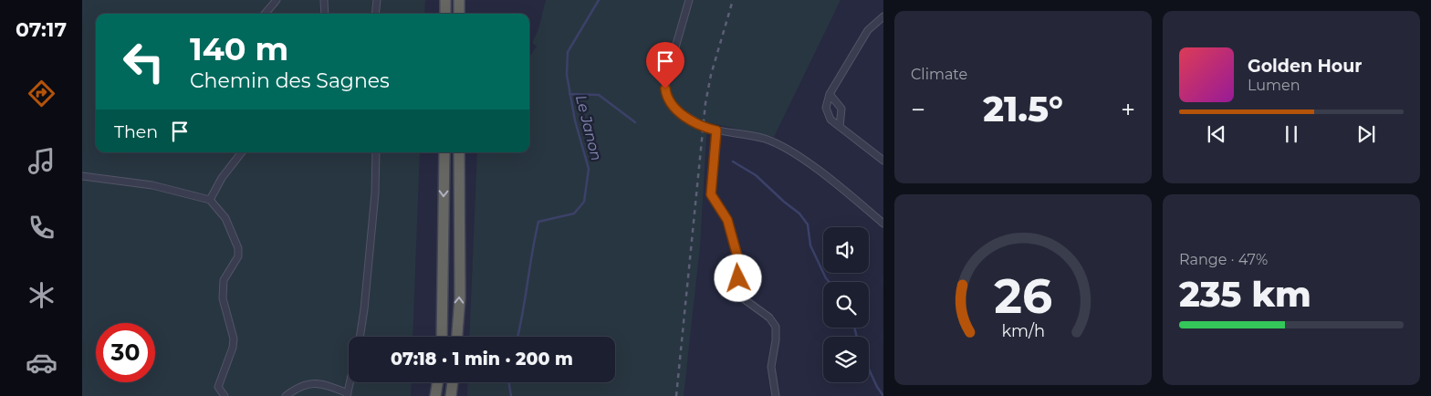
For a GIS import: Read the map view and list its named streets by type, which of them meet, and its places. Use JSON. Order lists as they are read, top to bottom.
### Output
{
  "water": ["Le Janon"],
  "page": {
    "tabs": "07:17",
    "tile": [
      "Climate",
      ["Range · 47%", "235 km"]
    ],
    "turn": ["140 m", "Chemin des Sagnes"],
    "song": ["Golden Hour", "Lumen"],
    "heat": ["−", "21.5°", "+"],
    "then": "Then",
    "limit": "30",
    "trip": "07:18 · 1 min · 200 m",
    "gauge": ["26", "km/h"]
  }
}
